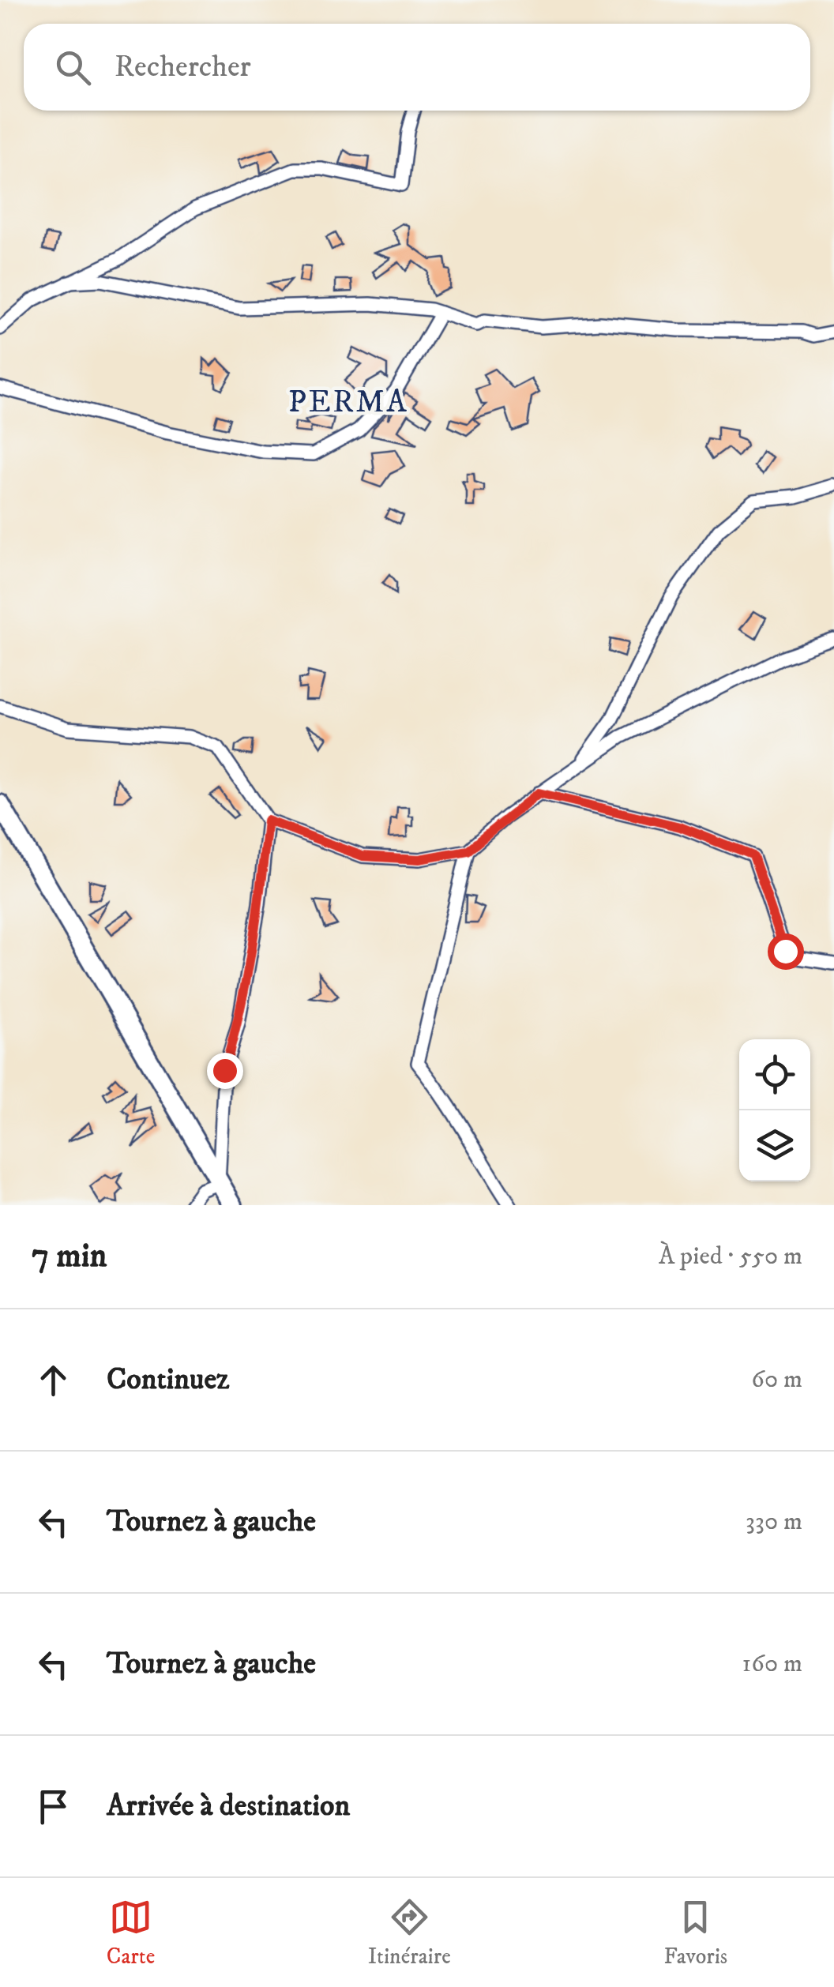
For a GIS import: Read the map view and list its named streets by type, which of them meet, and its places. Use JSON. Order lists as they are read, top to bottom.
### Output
{
  "districts": ["PERMA"],
  "page": {
    "search": "Rechercher",
    "heading": ["7 min", "À pied · 550 m"],
    "list": [
      ["Continuez", "60 m"],
      ["Tournez à gauche", "330 m"],
      ["Tournez à gauche", "160 m"],
      "Arrivée à destination"
    ],
    "nav": ["Carte", "Itinéraire", "Favoris"]
  }
}
